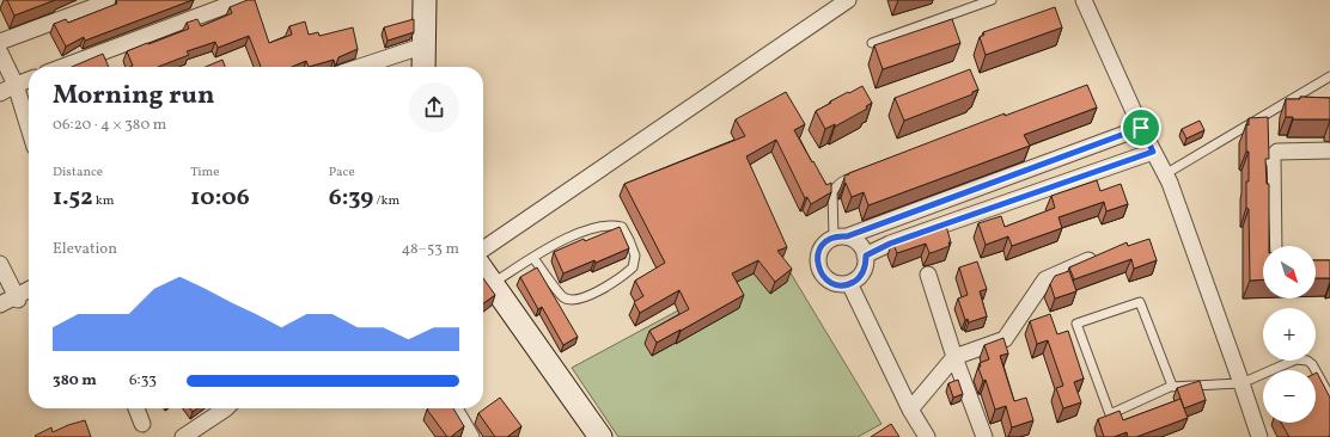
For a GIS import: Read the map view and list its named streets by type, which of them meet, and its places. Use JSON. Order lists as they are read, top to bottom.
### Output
{
  "north": "bottom right",
  "page": {
    "heading": ["Morning run", "06:20 · 4 × 380 m"],
    "stats": [
      ["Distance", "1.52 km"],
      ["Time", "10:06"],
      ["Pace", "6:39 /km"]
    ],
    "chart": ["Elevation", "48–53 m"],
    "map_buttons": ["+", "−"],
    "list": [
      {
        "name": "380 m",
        "note": "6:33"
      }
    ]
  }
}
